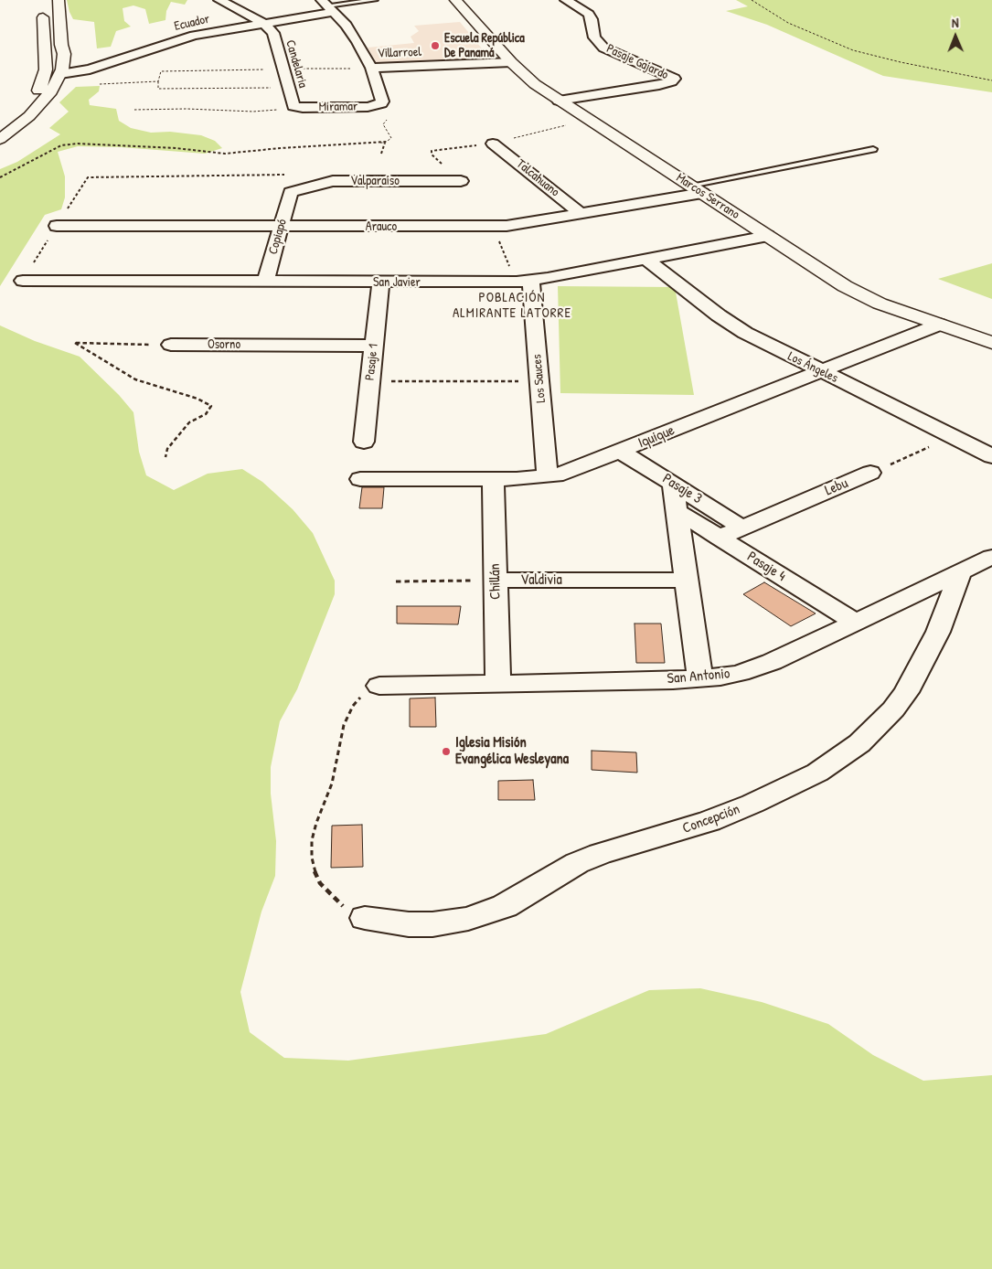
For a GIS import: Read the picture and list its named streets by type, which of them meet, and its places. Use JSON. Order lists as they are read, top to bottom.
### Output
{
  "streets": {
    "street": [
      "Ecuador",
      "Villarroel",
      "Pasaje Gajardo",
      "Candelaria",
      "Miramar",
      "Talcahuano",
      "Valparaíso",
      "Marcos Serrano",
      "Arauco",
      "Copiapó",
      "San Javier",
      "Osorno",
      "Pasaje 1",
      "Los Ángeles",
      "Los Sauces",
      "Iquique",
      "Lebu",
      "Pasaje 3",
      "Pasaje 4",
      "Valdivia",
      "Chillán",
      "San Antonio",
      "Concepción"
    ]
  },
  "crossings": [
    ["Ecuador", "Candelaria"],
    ["Villarroel", "Marcos Serrano"],
    ["Pasaje Gajardo", "Marcos Serrano"],
    ["Candelaria", "Miramar"],
    ["Talcahuano", "Arauco"],
    ["Valparaíso", "Copiapó"],
    ["Marcos Serrano", "Arauco"],
    ["Marcos Serrano", "San Javier"],
    ["Marcos Serrano", "Iquique"],
    ["Arauco", "Copiapó"],
    ["Copiapó", "San Javier"],
    ["San Javier", "Pasaje 1"],
    ["San Javier", "Los Ángeles"],
    ["San Javier", "Los Sauces"],
    ["Osorno", "Pasaje 1"],
    ["Los Ángeles", "Iquique"],
    ["Los Sauces", "Iquique"],
    ["Iquique", "Pasaje 3"],
    ["Iquique", "Chillán"],
    ["Lebu", "Pasaje 3"],
    ["Lebu", "Pasaje 4"],
    ["Pasaje 4", "San Antonio"],
    ["Valdivia", "Chillán"],
    ["Chillán", "San Antonio"],
    ["San Antonio", "Concepción"]
  ],
  "districts": ["POBLACIÓN ALMIRANTE LATORRE"],
  "places": ["Escuela República De Panamá", "Iglesia Misión Evangélica Wesleyana"],
  "north": "top"
}
